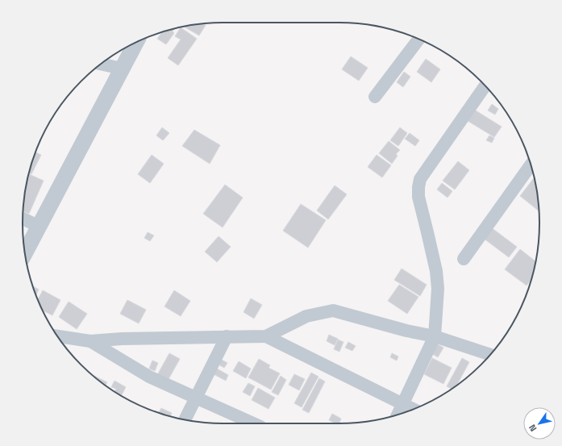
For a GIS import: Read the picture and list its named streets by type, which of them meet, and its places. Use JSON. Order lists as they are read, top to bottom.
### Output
{
  "north": "bottom left"
}
